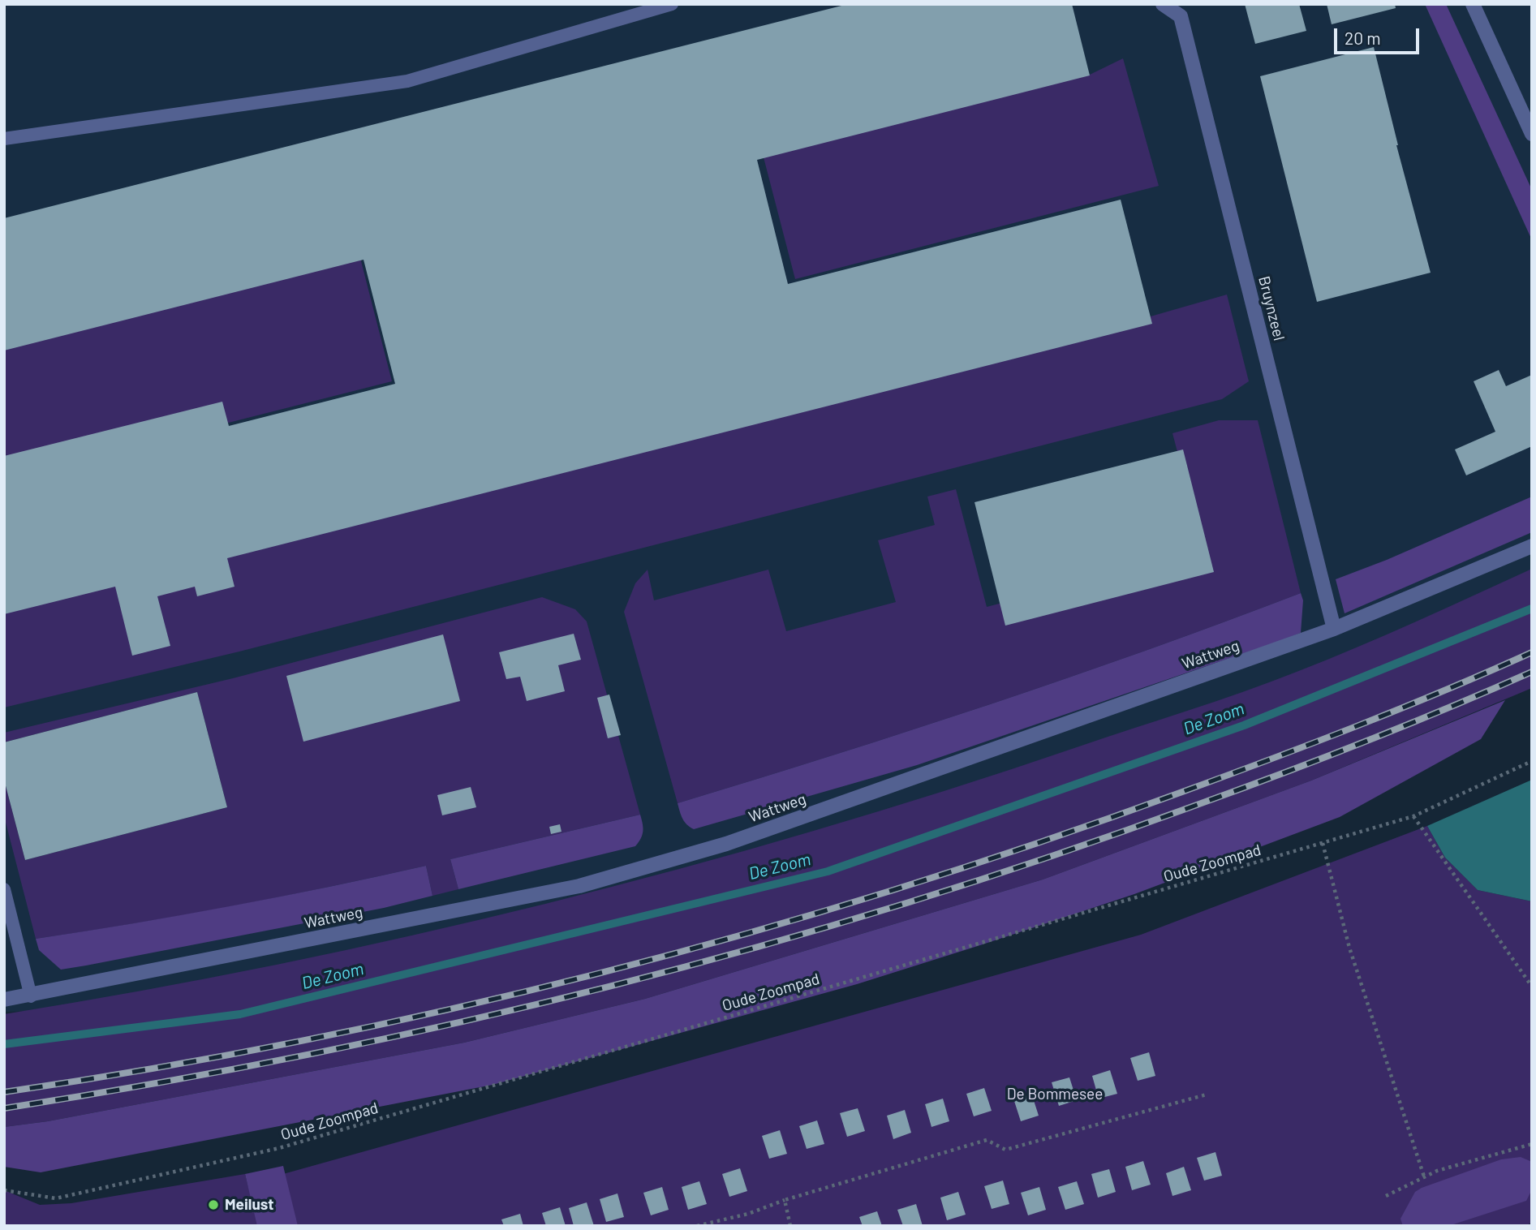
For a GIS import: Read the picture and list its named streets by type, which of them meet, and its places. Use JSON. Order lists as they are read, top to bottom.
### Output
{
  "streets": {
    "street": ["Bruynzeel", "Wattweg"],
    "path": ["Oude Zoompad"]
  },
  "crossings": [
    ["Bruynzeel", "Wattweg"]
  ],
  "water": ["De Zoom"],
  "parks": ["De Bommesee"],
  "places": ["Meilust"],
  "scale_bar": "20 m"
}
